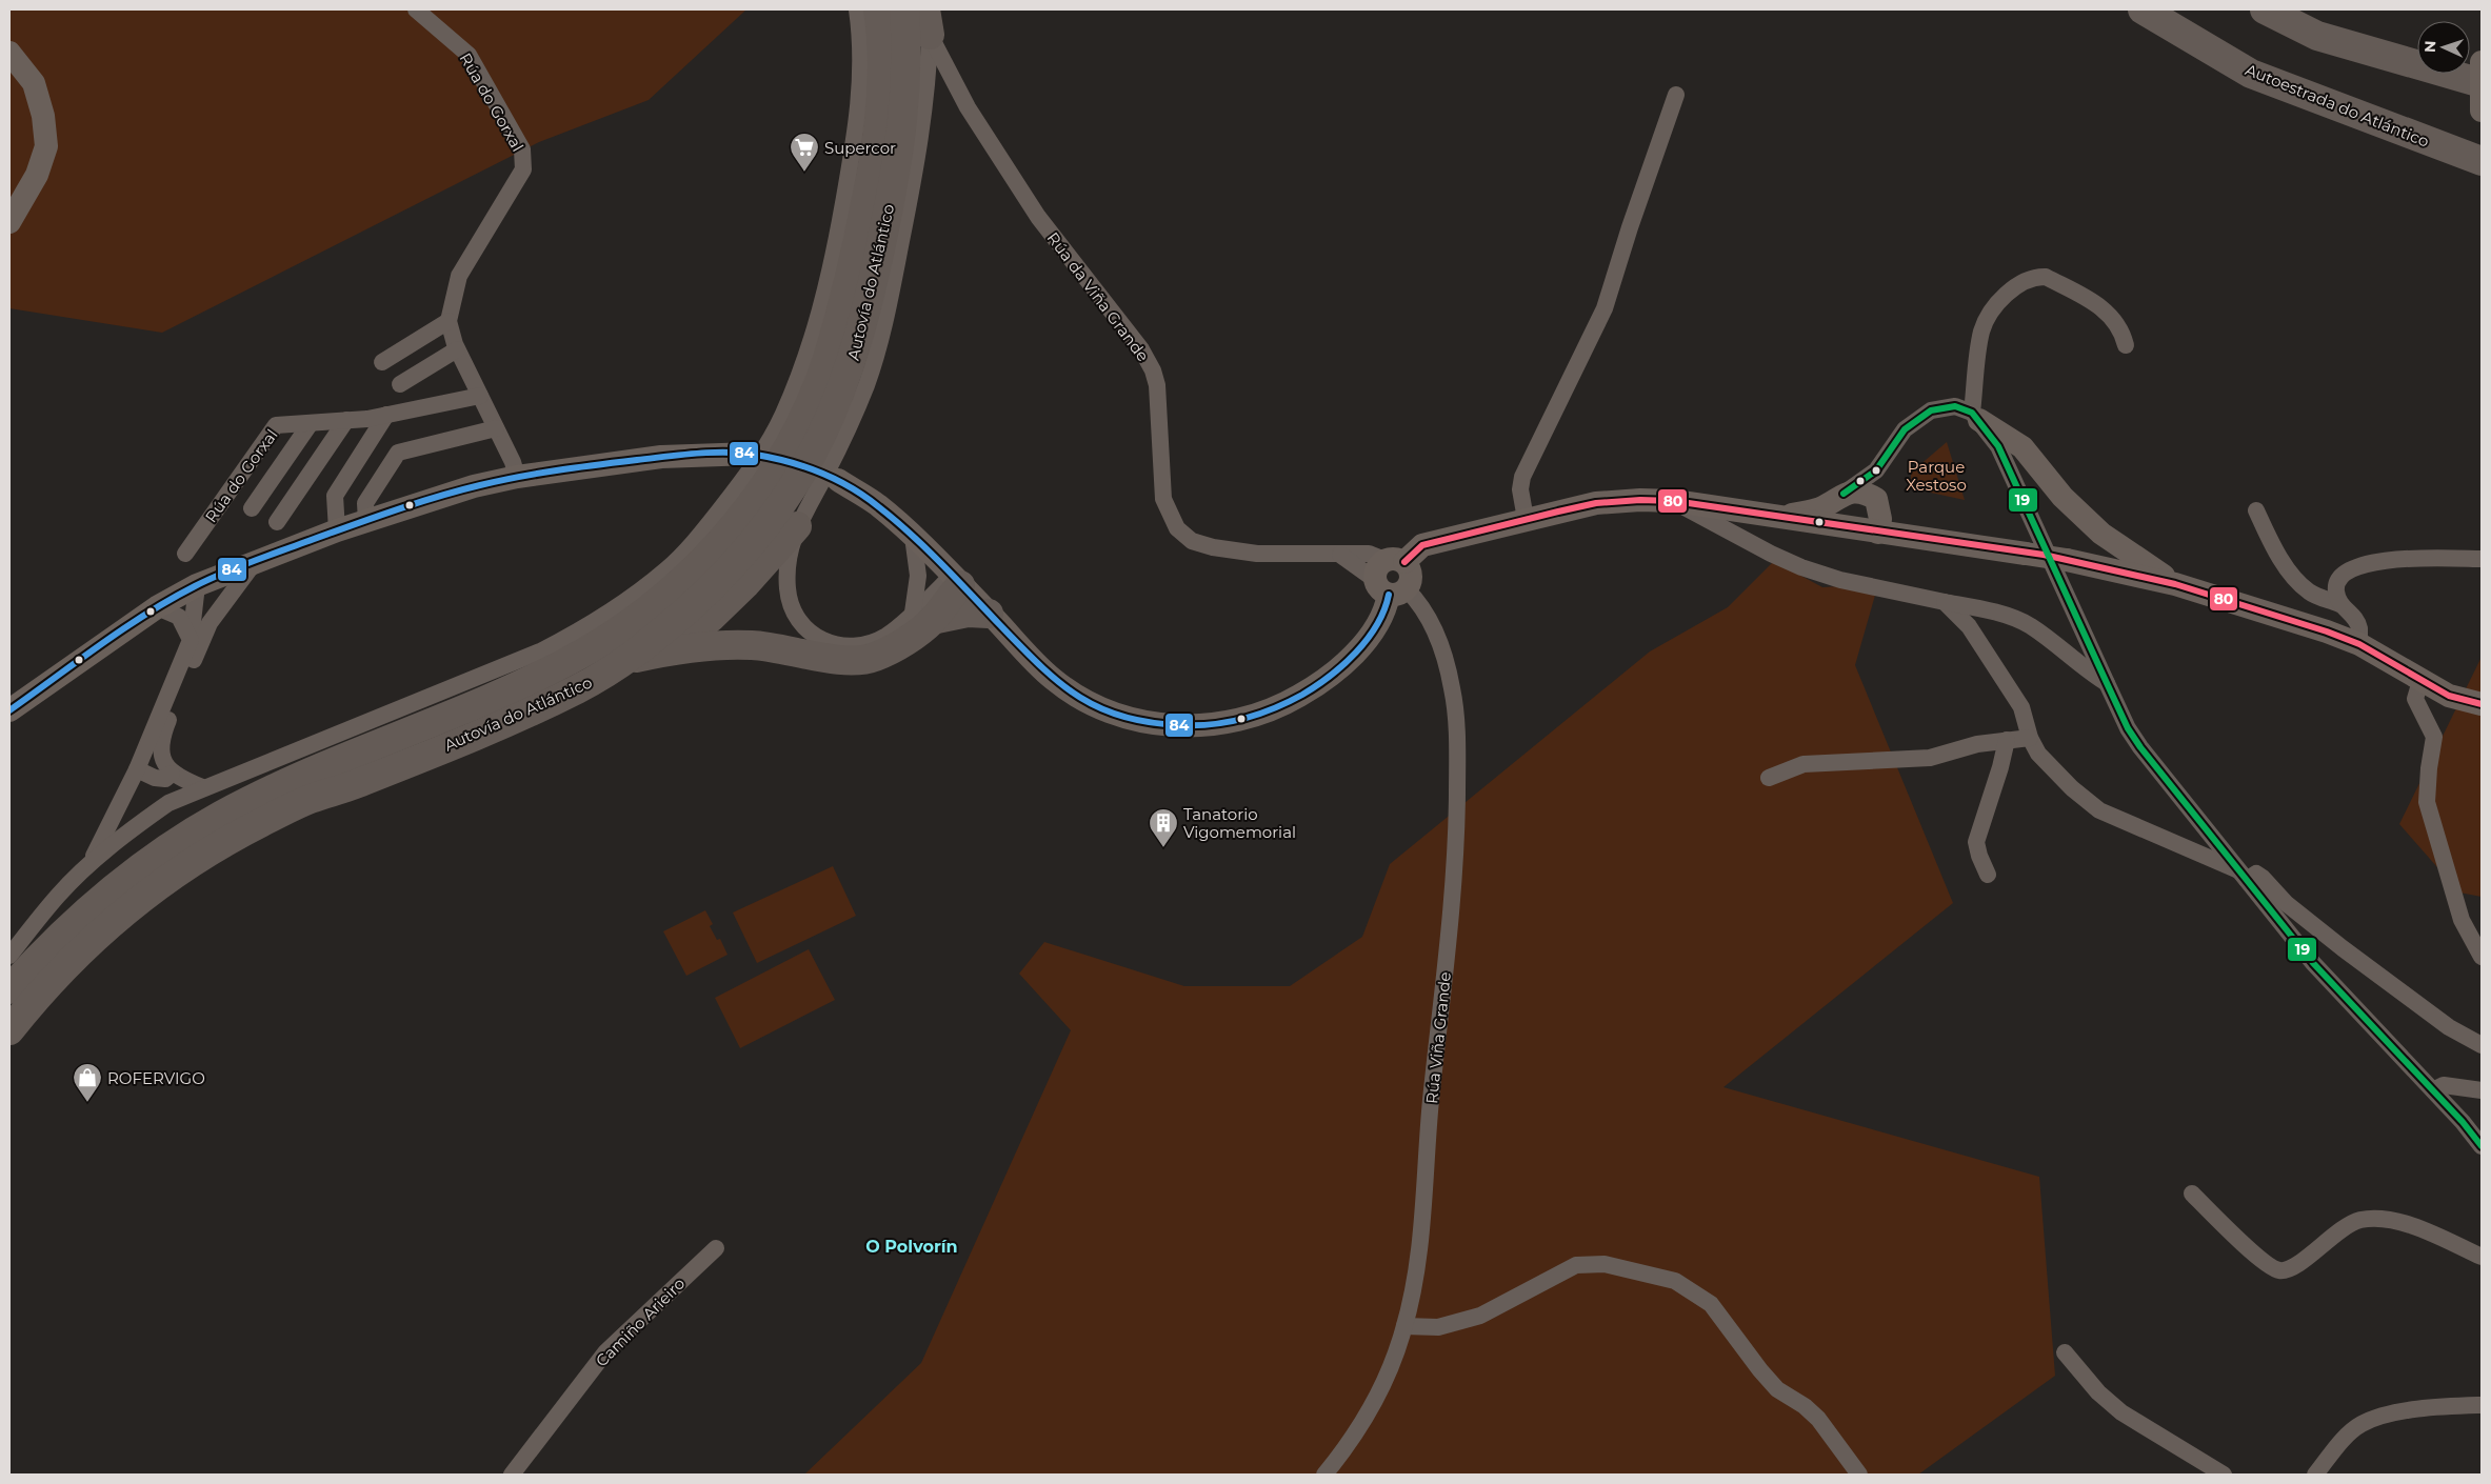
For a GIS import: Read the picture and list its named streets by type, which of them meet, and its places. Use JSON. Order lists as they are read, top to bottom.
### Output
{
  "streets": {
    "highway": ["Autoestrada do Atlántico", "Autovía do Atlántico"],
    "street": [
      "Rúa do Gorxal",
      "Rúa da Viña Grande",
      "Rúa Viña Grande",
      "Camiño Arieiro"
    ]
  },
  "crossings": [
    ["Rúa da Viña Grande", "Rúa Viña Grande"]
  ],
  "districts": ["O Polvorín"],
  "parks": ["Parque Xestoso"],
  "places": {
    "supermarket": ["Supercor"],
    "building": ["Tanatorio Vigomemorial"],
    "shop": ["ROFERVIGO"]
  },
  "lines": ["transit line 19", "transit line 84", "transit line 80"],
  "north": "left"
}
